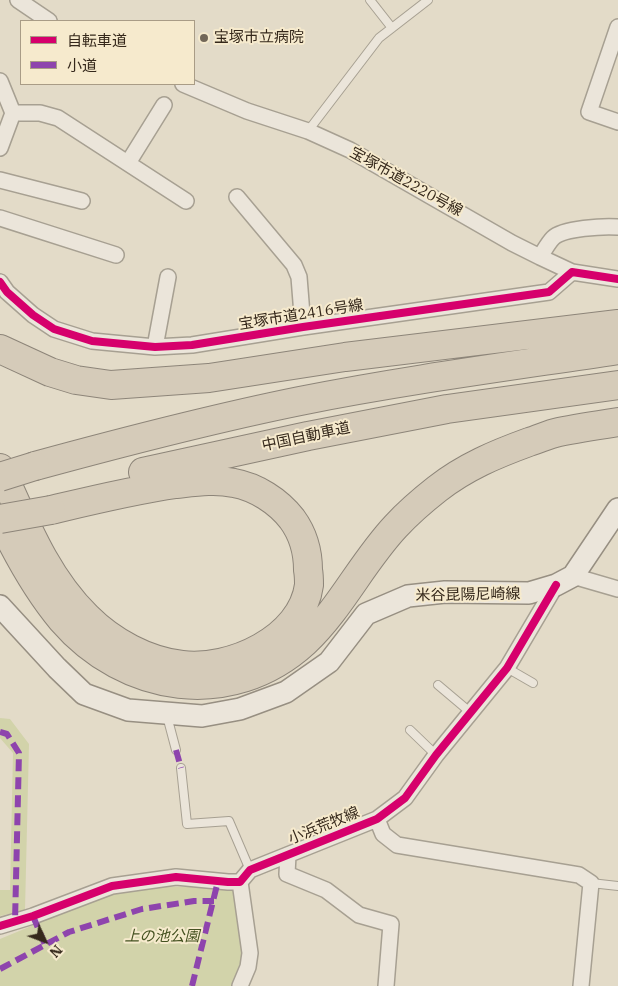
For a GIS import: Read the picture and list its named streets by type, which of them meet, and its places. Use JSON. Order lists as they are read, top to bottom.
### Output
{
  "streets": {
    "highway": ["中国自動車道"],
    "main road": ["米谷昆陽尼崎線"],
    "street": ["宝塚市道2220号線", "宝塚市道2416号線", "小浜荒牧線"]
  },
  "crossings": [
    ["宝塚市道2220号線", "宝塚市道2416号線"],
    ["米谷昆陽尼崎線", "小浜荒牧線"]
  ],
  "parks": ["上の池公園"],
  "places": ["宝塚市立病院"],
  "legend": ["自転車道", "小道"],
  "north": "bottom right"
}
